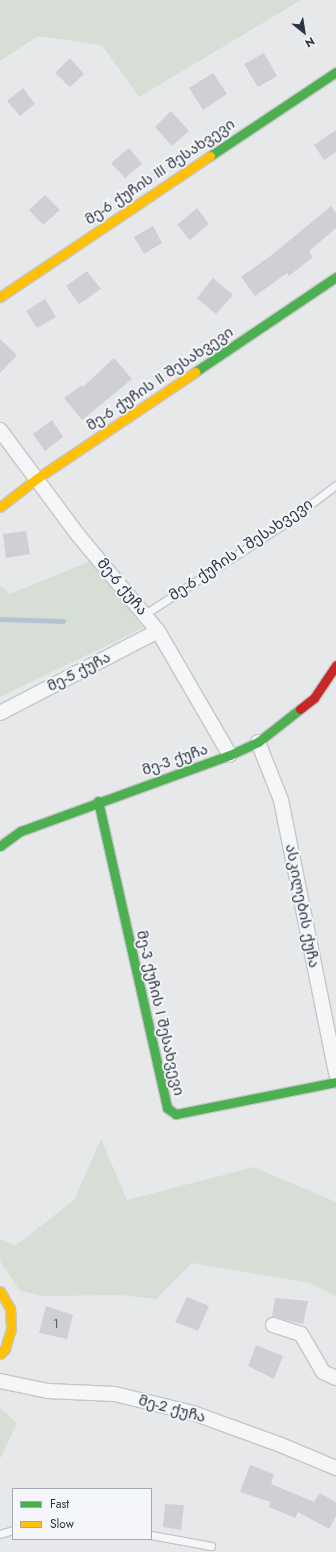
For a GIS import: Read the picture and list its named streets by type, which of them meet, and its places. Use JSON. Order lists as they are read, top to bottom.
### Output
{
  "streets": {
    "street": [
      "მე-6 ქუჩის III შესახვევი",
      "მე-6 ქუჩის II შესახვევი",
      "მე-6 ქუჩა",
      "მე-5 ქუჩა",
      "მე-3 ქუჩა",
      "ასკილების ქუჩა",
      "მე-3 ქუჩის I შესახვევი",
      "მე-2 ქუჩა"
    ],
    "lane": ["მე-6 ქუჩის I შესახვევი"]
  },
  "crossings": [
    ["მე-6 ქუჩის II შესახვევი", "მე-6 ქუჩა"],
    ["მე-6 ქუჩის I შესახვევი", "მე-6 ქუჩა"],
    ["მე-6 ქუჩა", "მე-5 ქუჩა"],
    ["მე-6 ქუჩა", "მე-3 ქუჩა"],
    ["მე-3 ქუჩა", "ასკილების ქუჩა"],
    ["მე-3 ქუჩა", "მე-3 ქუჩის I შესახვევი"]
  ],
  "house_numbers": ["1"],
  "legend": ["Fast", "Slow"],
  "north": "bottom right"
}
